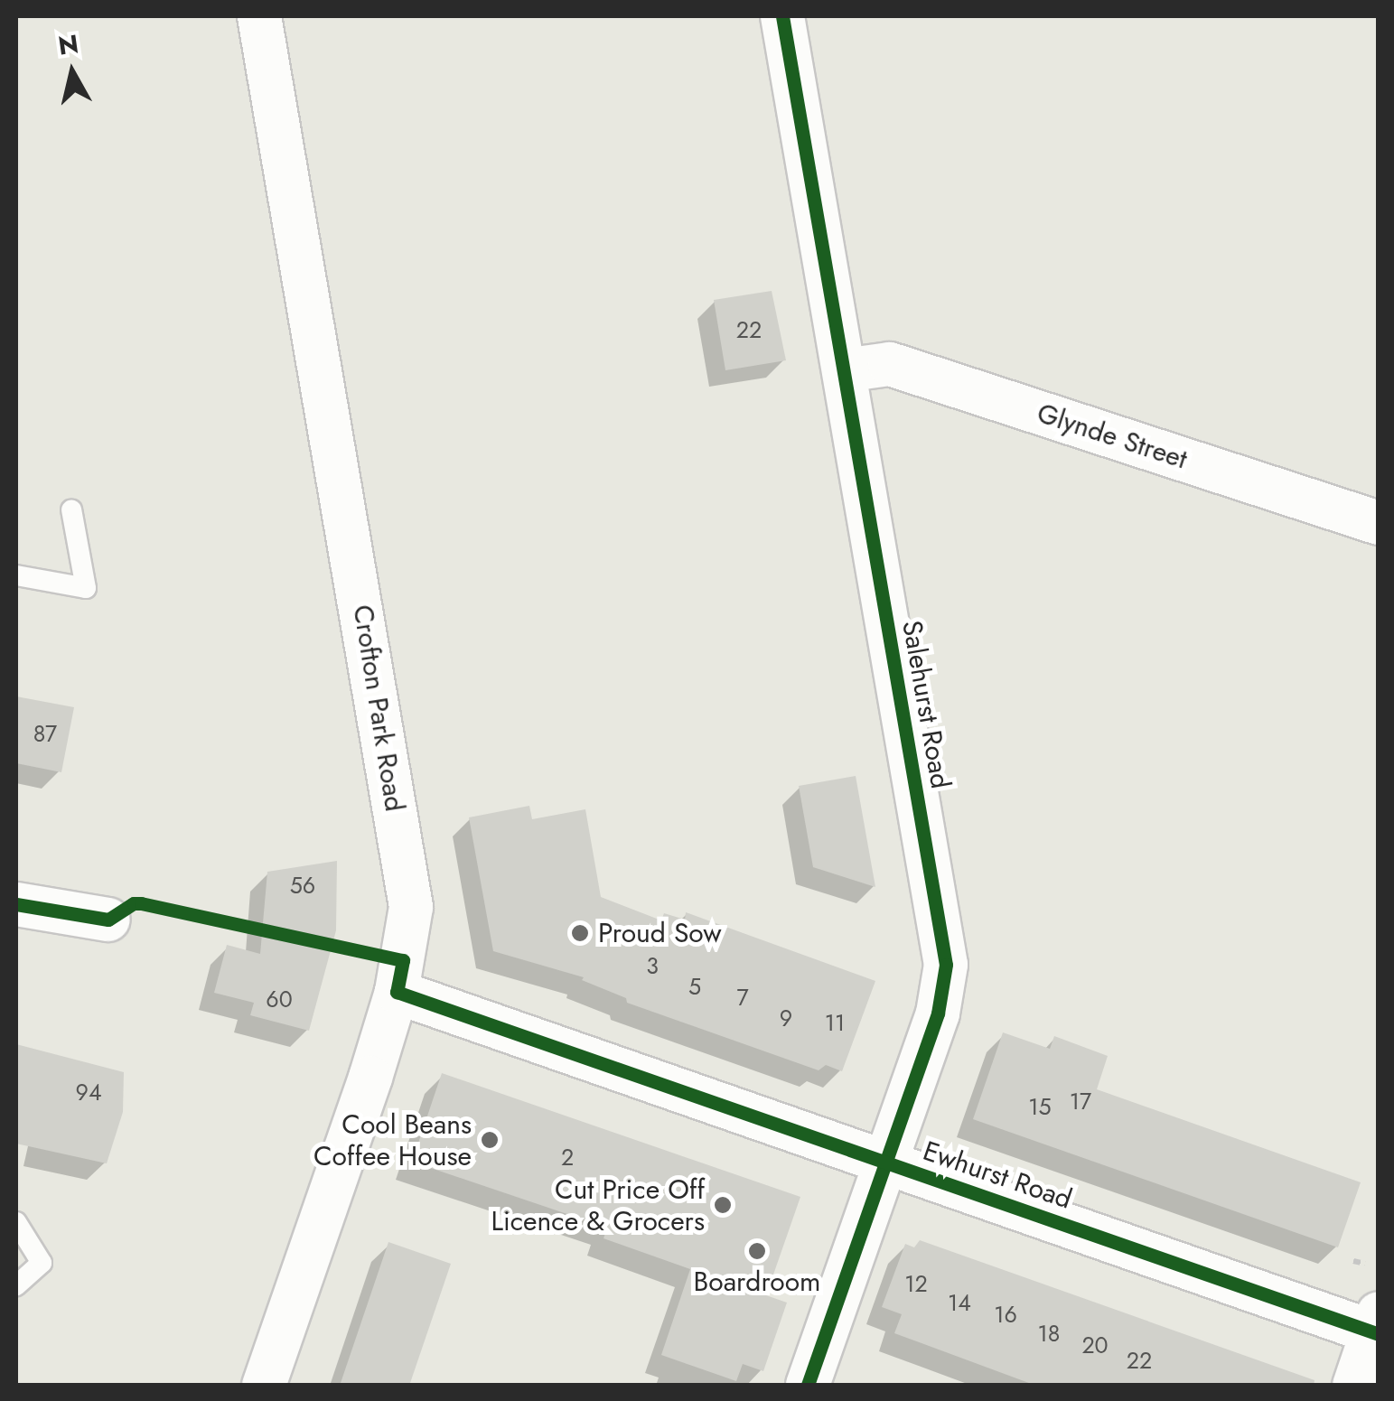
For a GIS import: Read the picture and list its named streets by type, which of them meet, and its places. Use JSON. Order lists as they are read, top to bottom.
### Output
{
  "streets": {
    "street": [
      "Glynde Street",
      "Salehurst Road",
      "Crofton Park Road",
      "Ewhurst Road"
    ]
  },
  "crossings": [
    ["Glynde Street", "Salehurst Road"],
    ["Salehurst Road", "Ewhurst Road"],
    ["Crofton Park Road", "Ewhurst Road"]
  ],
  "places": [
    "Proud Sow",
    "Cool Beans Coffee House",
    "Cut Price Off Licence & Grocers",
    "Boardroom"
  ],
  "house_numbers": [
    "22",
    "87",
    "56",
    "3",
    "5",
    "7",
    "60",
    "9",
    "11",
    "94",
    "17",
    "15",
    "2",
    "12",
    "14",
    "16",
    "18",
    "20",
    "22"
  ],
  "north": "top"
}
